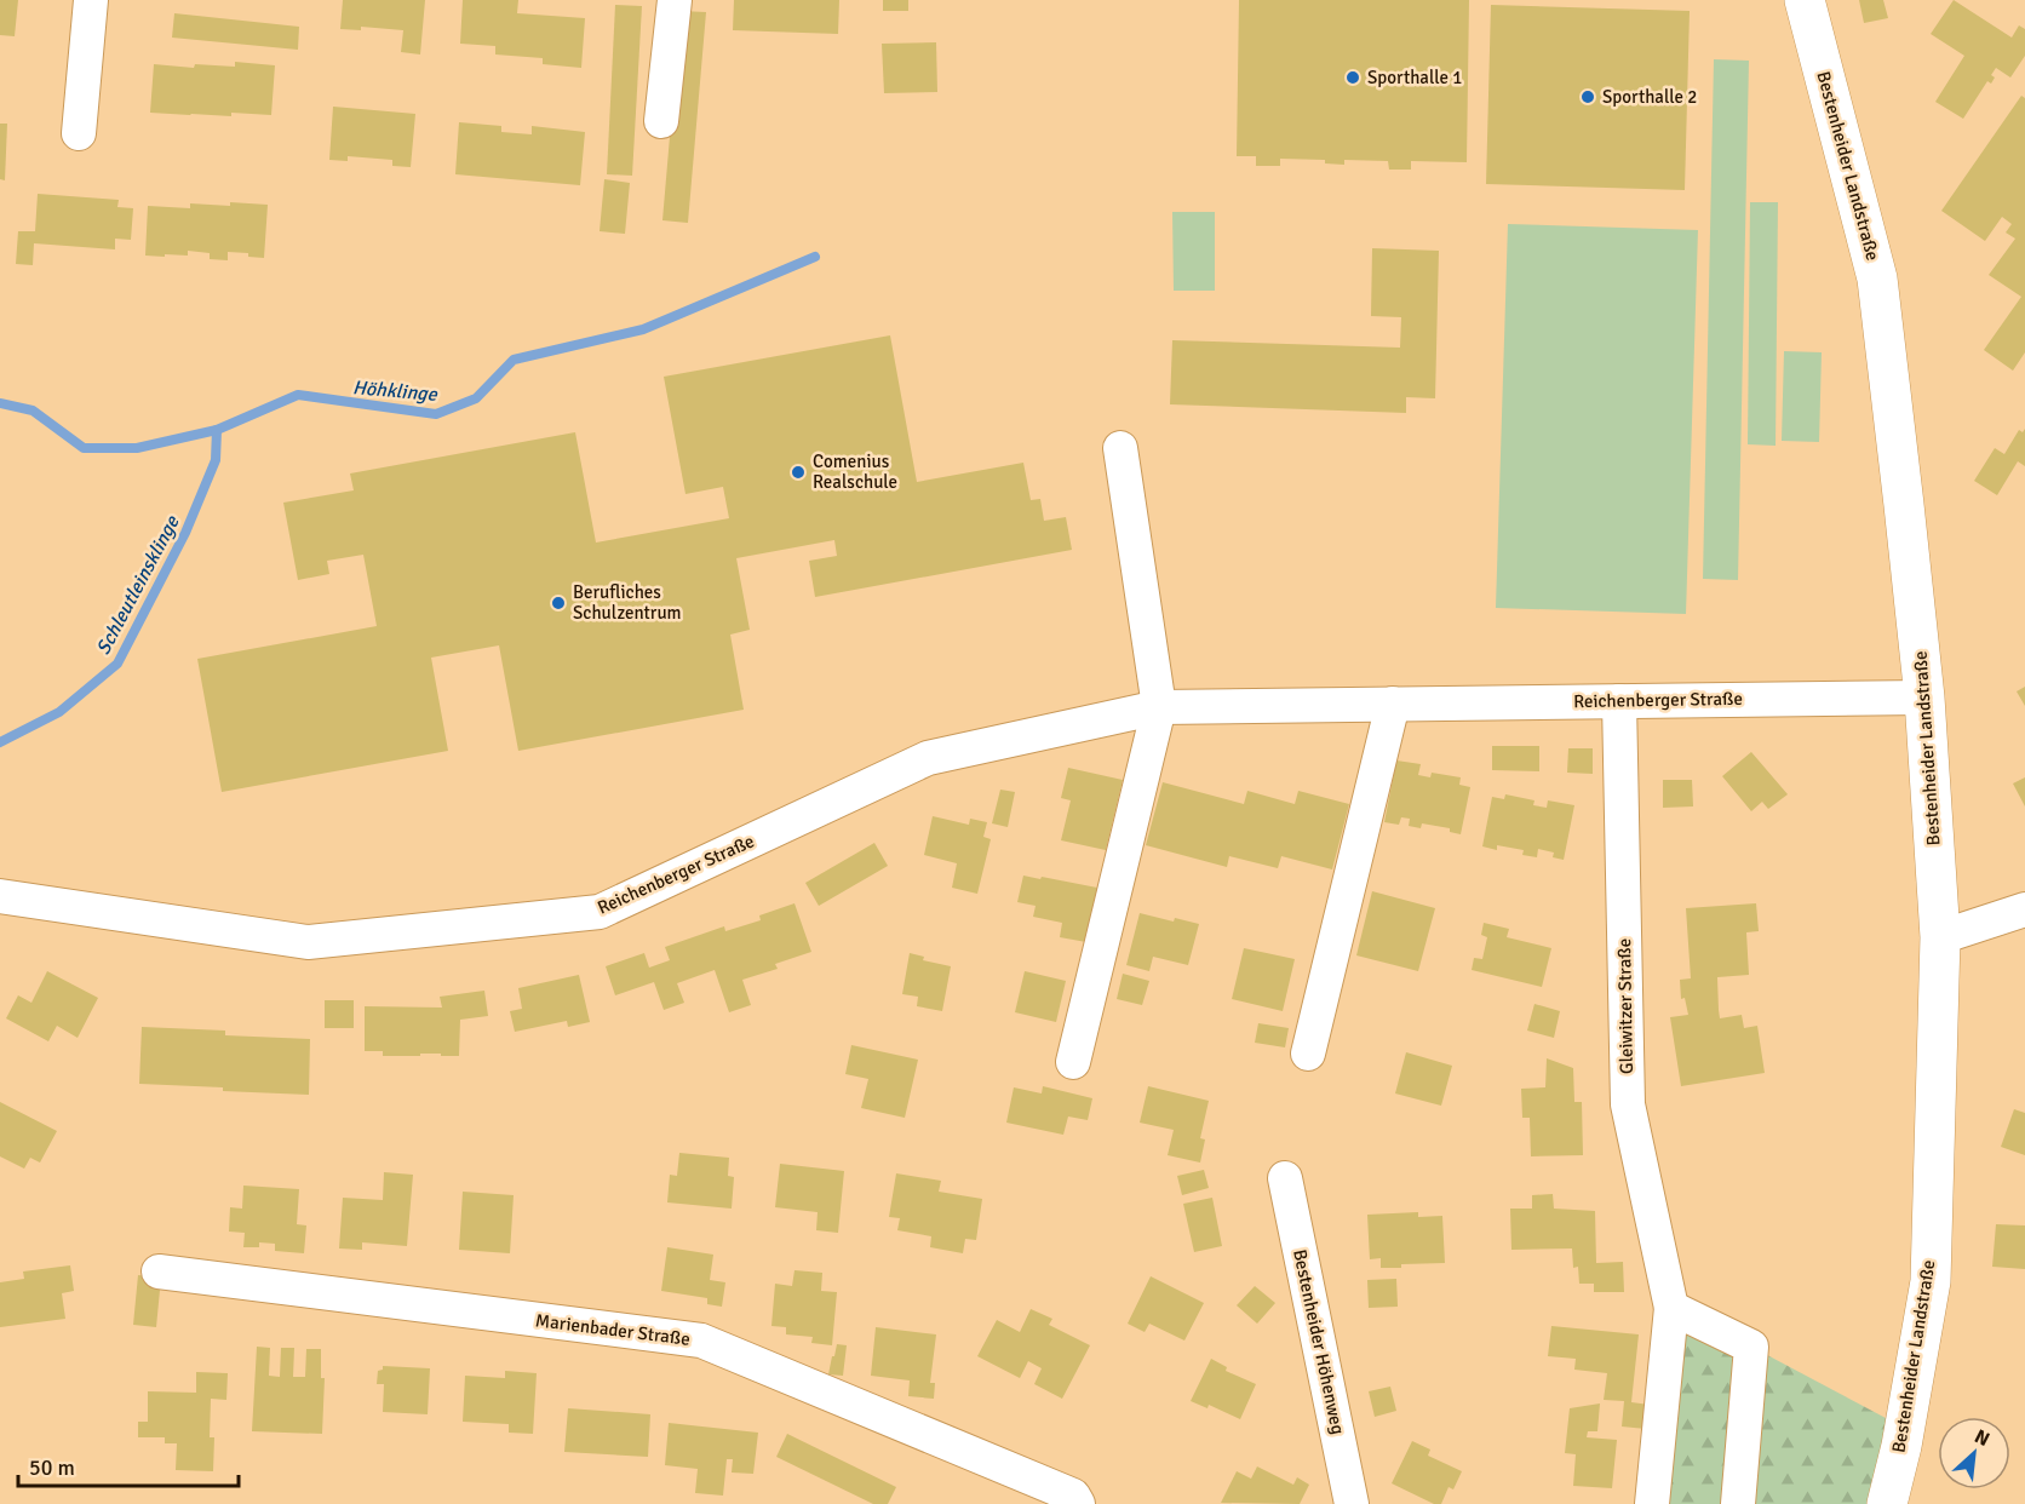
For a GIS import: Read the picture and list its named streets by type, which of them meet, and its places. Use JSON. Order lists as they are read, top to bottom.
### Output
{
  "streets": {
    "main road": ["Bestenheider Landstraße"],
    "street": [
      "Reichenberger Straße",
      "Gleiwitzer Straße",
      "Marienbader Straße",
      "Bestenheider Höhenweg"
    ]
  },
  "crossings": [
    ["Bestenheider Landstraße", "Reichenberger Straße"],
    ["Reichenberger Straße", "Gleiwitzer Straße"]
  ],
  "water": ["Höhklinge", "Schleutleinsklinge"],
  "places": [
    "Sporthalle 1",
    "Sporthalle 2",
    "Comenius Realschule",
    "Berufliches Schulzentrum"
  ],
  "scale_bar": "50 m",
  "north": "top right"
}
